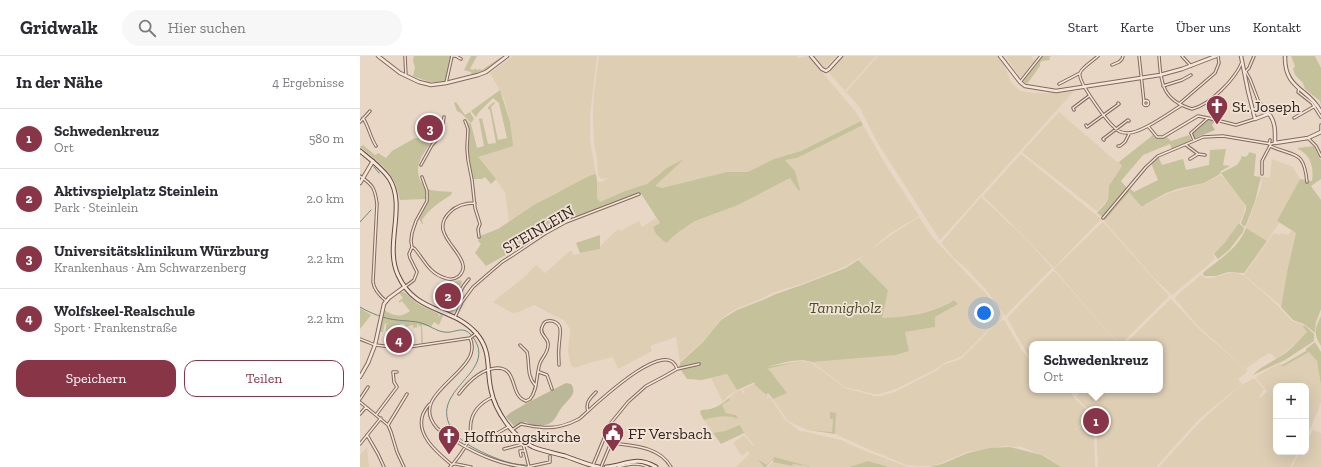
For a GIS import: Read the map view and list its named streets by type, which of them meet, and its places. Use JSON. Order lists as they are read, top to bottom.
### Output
{
  "streets": {
    "street": ["STEINLEIN"]
  },
  "parks": ["Tannigholz"],
  "places": {
    "church": ["St. Joseph", "Hoffnungskirche"],
    "public building": ["FF Versbach"]
  },
  "page": {
    "header": "Gridwalk",
    "search": "Hier suchen",
    "nav": [
      "Start",
      "Karte",
      "Über uns",
      "Kontakt"
    ],
    "heading": ["In der Nähe", "4 Ergebnisse"],
    "list": [
      {
        "mark": "1",
        "name": "Schwedenkreuz",
        "note": "Ort",
        "value": "580 m"
      },
      {
        "mark": "2",
        "name": "Aktivspielplatz Steinlein",
        "note": "Park · Steinlein",
        "value": "2.0 km"
      },
      {
        "mark": "3",
        "name": "Universitätsklinikum Würzburg",
        "note": "Krankenhaus · Am Schwarzenberg",
        "value": "2.2 km"
      },
      {
        "mark": "4",
        "name": "Wolfskeel-Realschule",
        "note": "Sport · Frankenstraße",
        "value": "2.2 km"
      }
    ],
    "pins": [
      "3",
      "2",
      "4",
      "1"
    ],
    "popup": ["Schwedenkreuz", "Ort"],
    "buttons": ["Speichern", "Teilen"],
    "map_buttons": ["+", "−"]
  }
}
